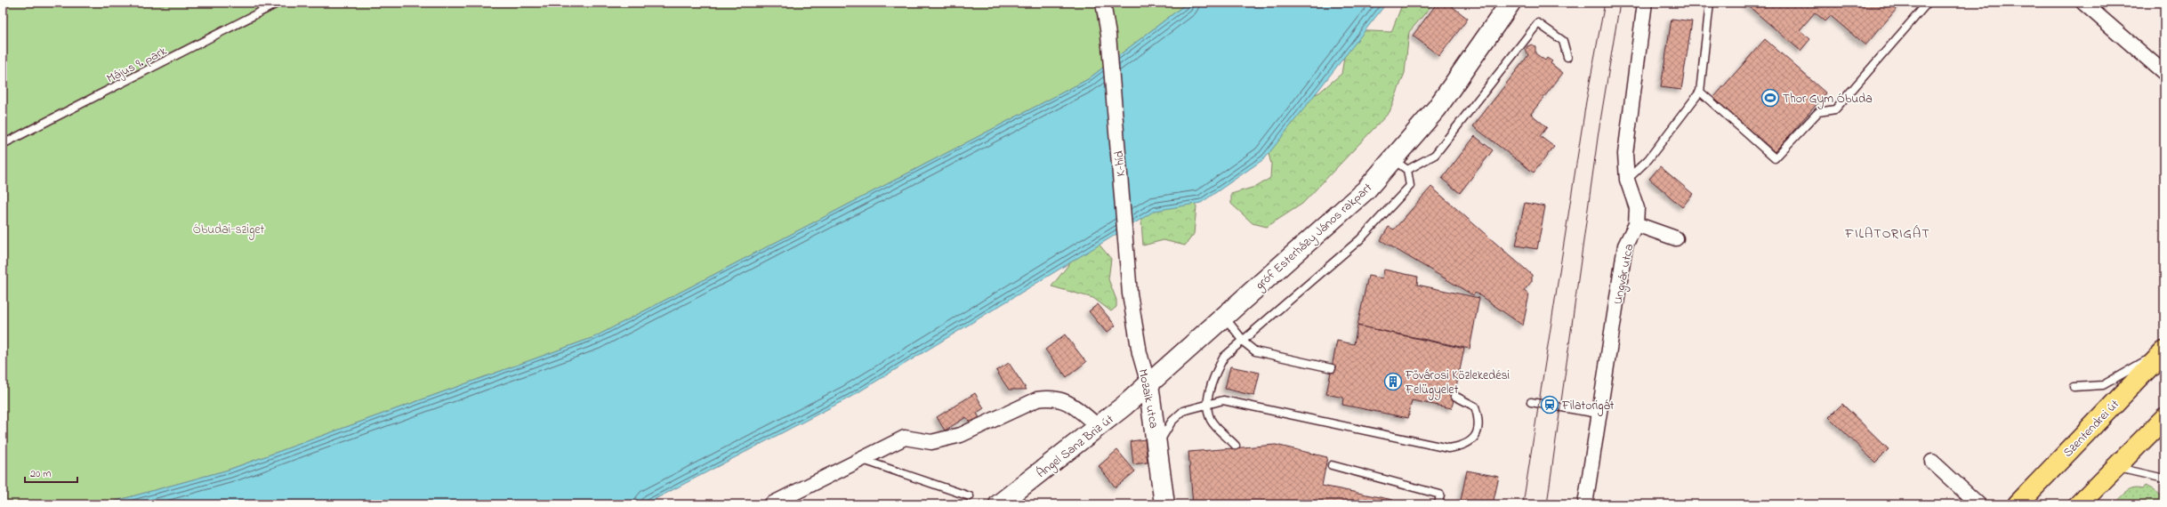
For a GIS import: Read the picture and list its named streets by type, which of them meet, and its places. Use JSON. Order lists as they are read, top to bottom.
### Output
{
  "streets": {
    "main road": [
      "gróf Esterházy János rakpart",
      "Mozaik utca",
      "Szentendrei út",
      "Ángel Sanz Briz út"
    ],
    "street": ["K-híd", "Ungvár utca"],
    "lane": ["Május 9. park"]
  },
  "crossings": [
    ["K-híd", "Mozaik utca"],
    ["gróf Esterházy János rakpart", "Mozaik utca"],
    ["gróf Esterházy János rakpart", "Ángel Sanz Briz út"],
    ["Mozaik utca", "Ángel Sanz Briz út"]
  ],
  "districts": ["FILATORIGÁT"],
  "parks": ["Óbudai-sziget"],
  "places": {
    "sports": ["Thor Gym Óbuda"],
    "building": ["Fővárosi Közlekedési Felügyelet"],
    "station": ["Filatorigát"]
  },
  "scale_bar": "20 m"
}
